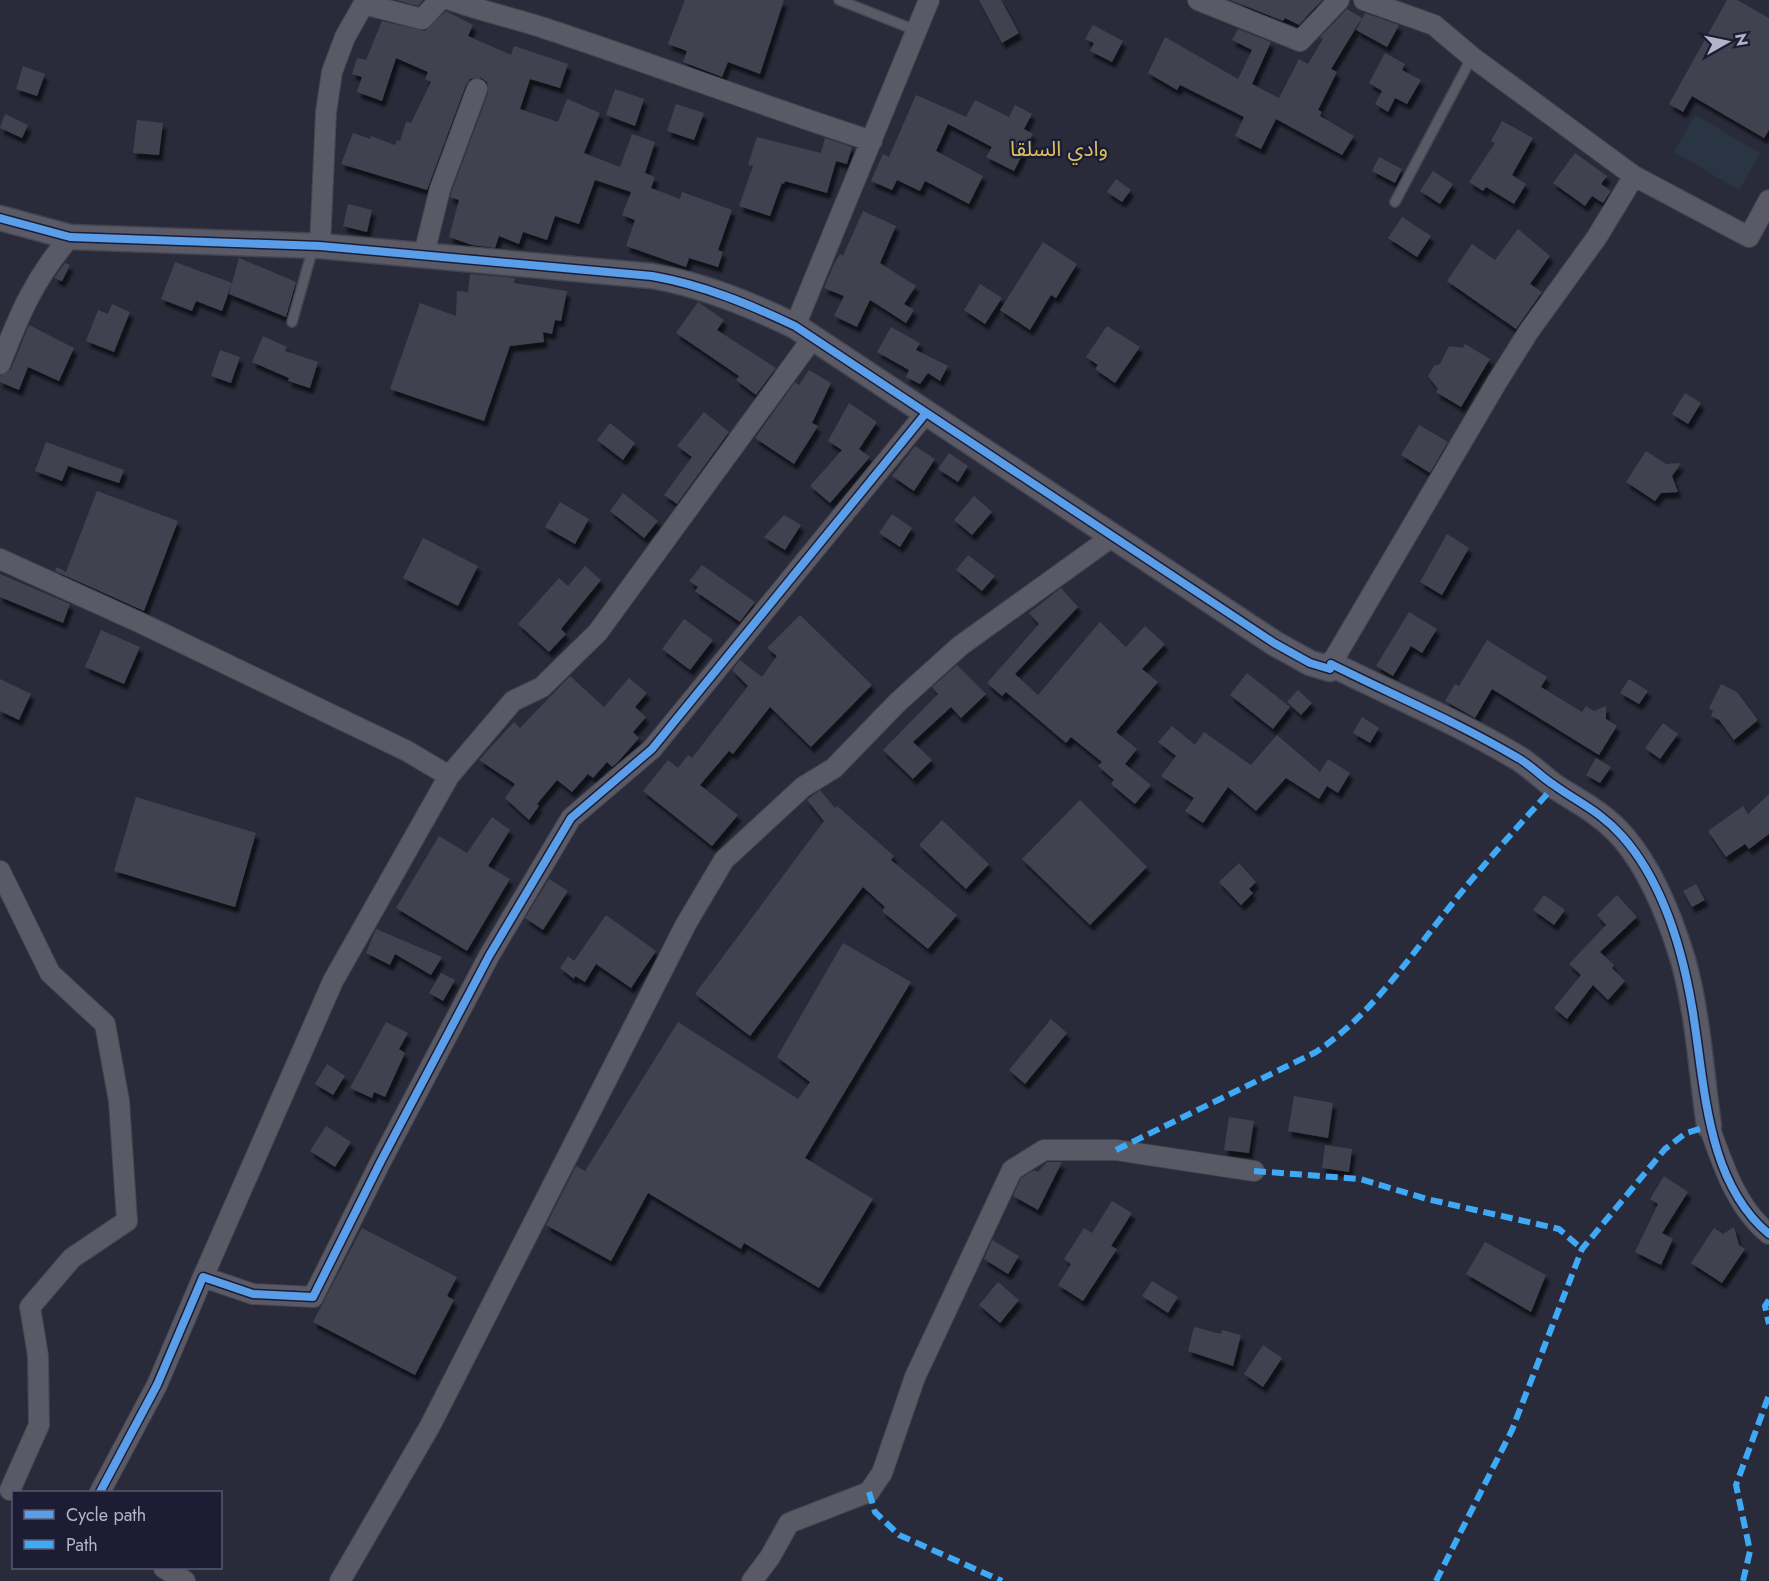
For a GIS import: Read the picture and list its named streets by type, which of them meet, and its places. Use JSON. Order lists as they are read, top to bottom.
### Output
{
  "districts": ["وادي السلقا"],
  "legend": ["Cycle path", "Path"],
  "north": "right"
}
